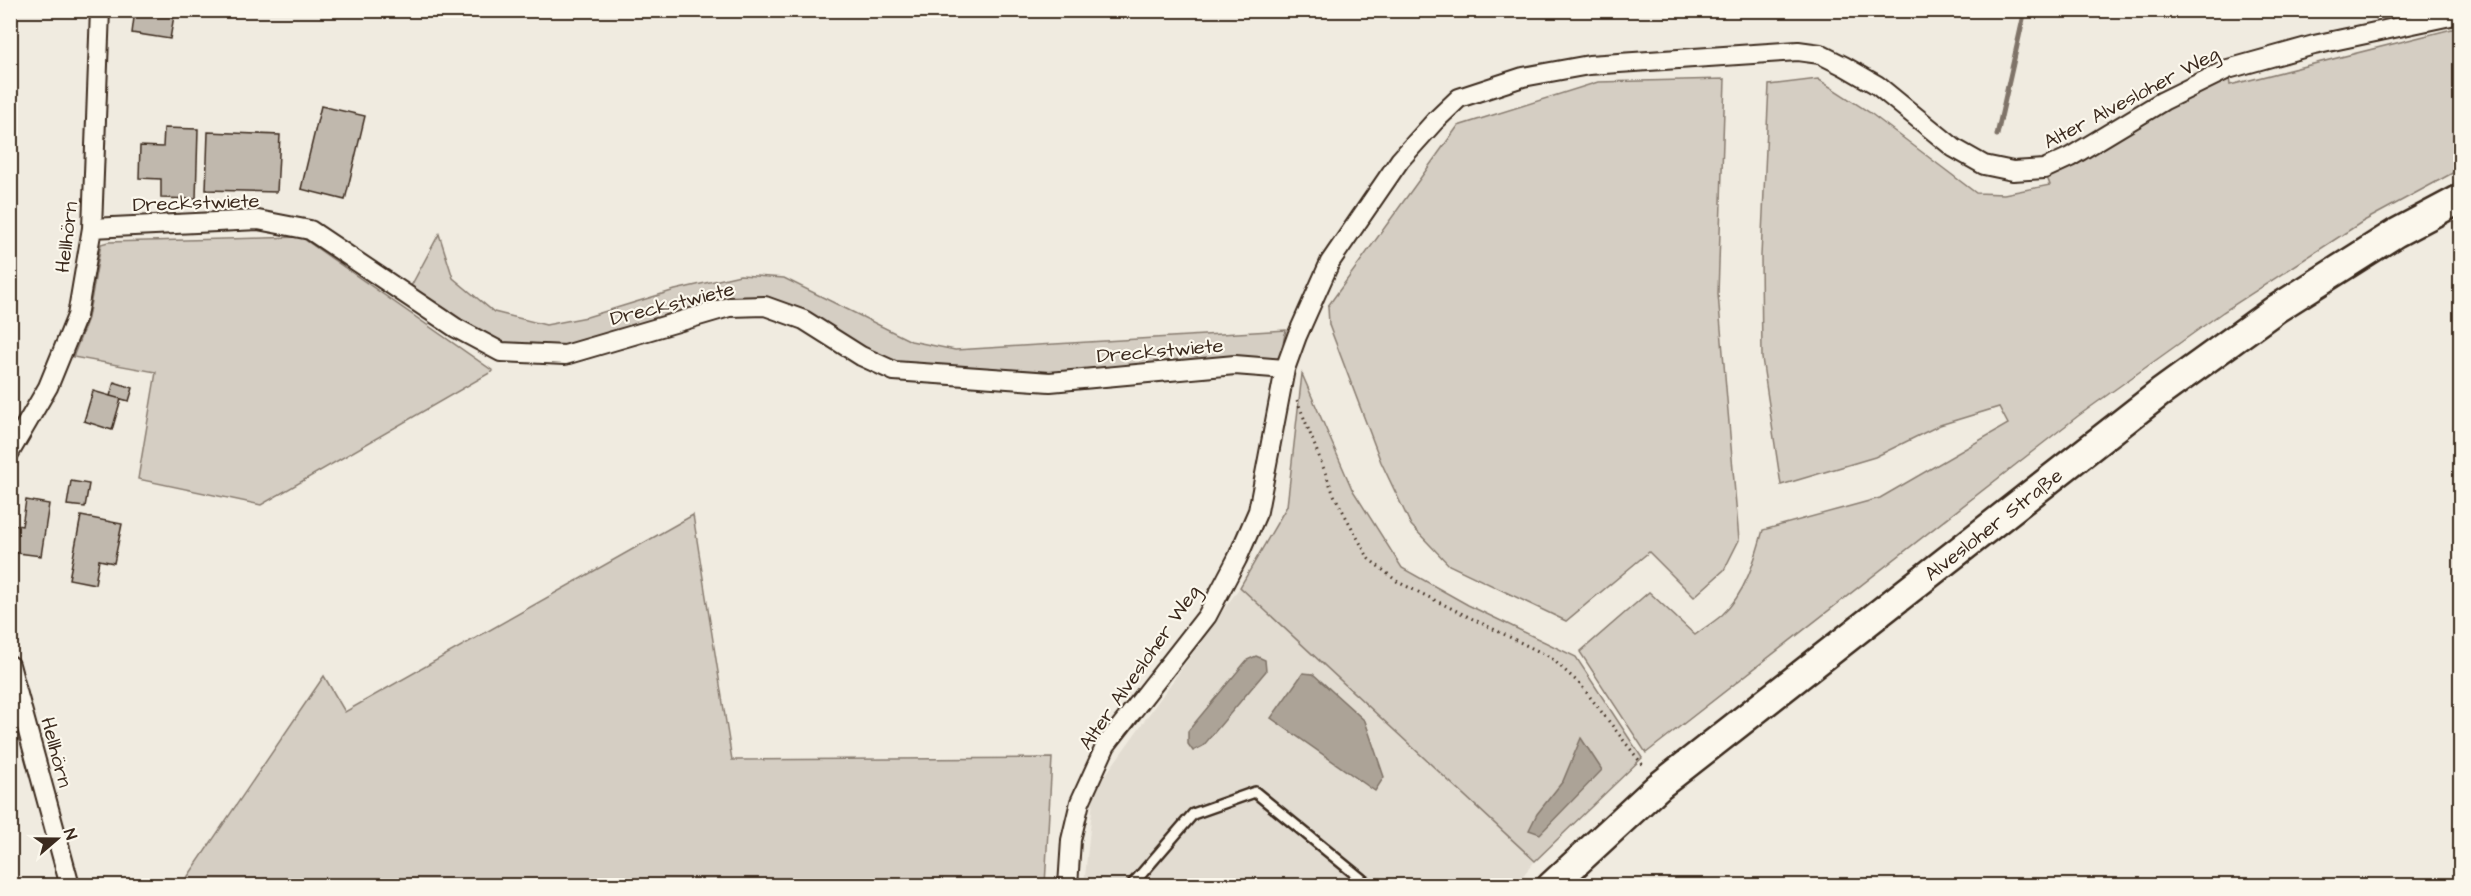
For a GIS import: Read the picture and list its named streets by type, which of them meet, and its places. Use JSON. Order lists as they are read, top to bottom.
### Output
{
  "streets": {
    "main road": ["Alvesloher Straße"],
    "street": ["Alter Alvesloher Weg", "Dreckstwiete", "Hellhörn"]
  },
  "crossings": [
    ["Alter Alvesloher Weg", "Dreckstwiete"],
    ["Dreckstwiete", "Hellhörn"]
  ],
  "north": "right"
}
